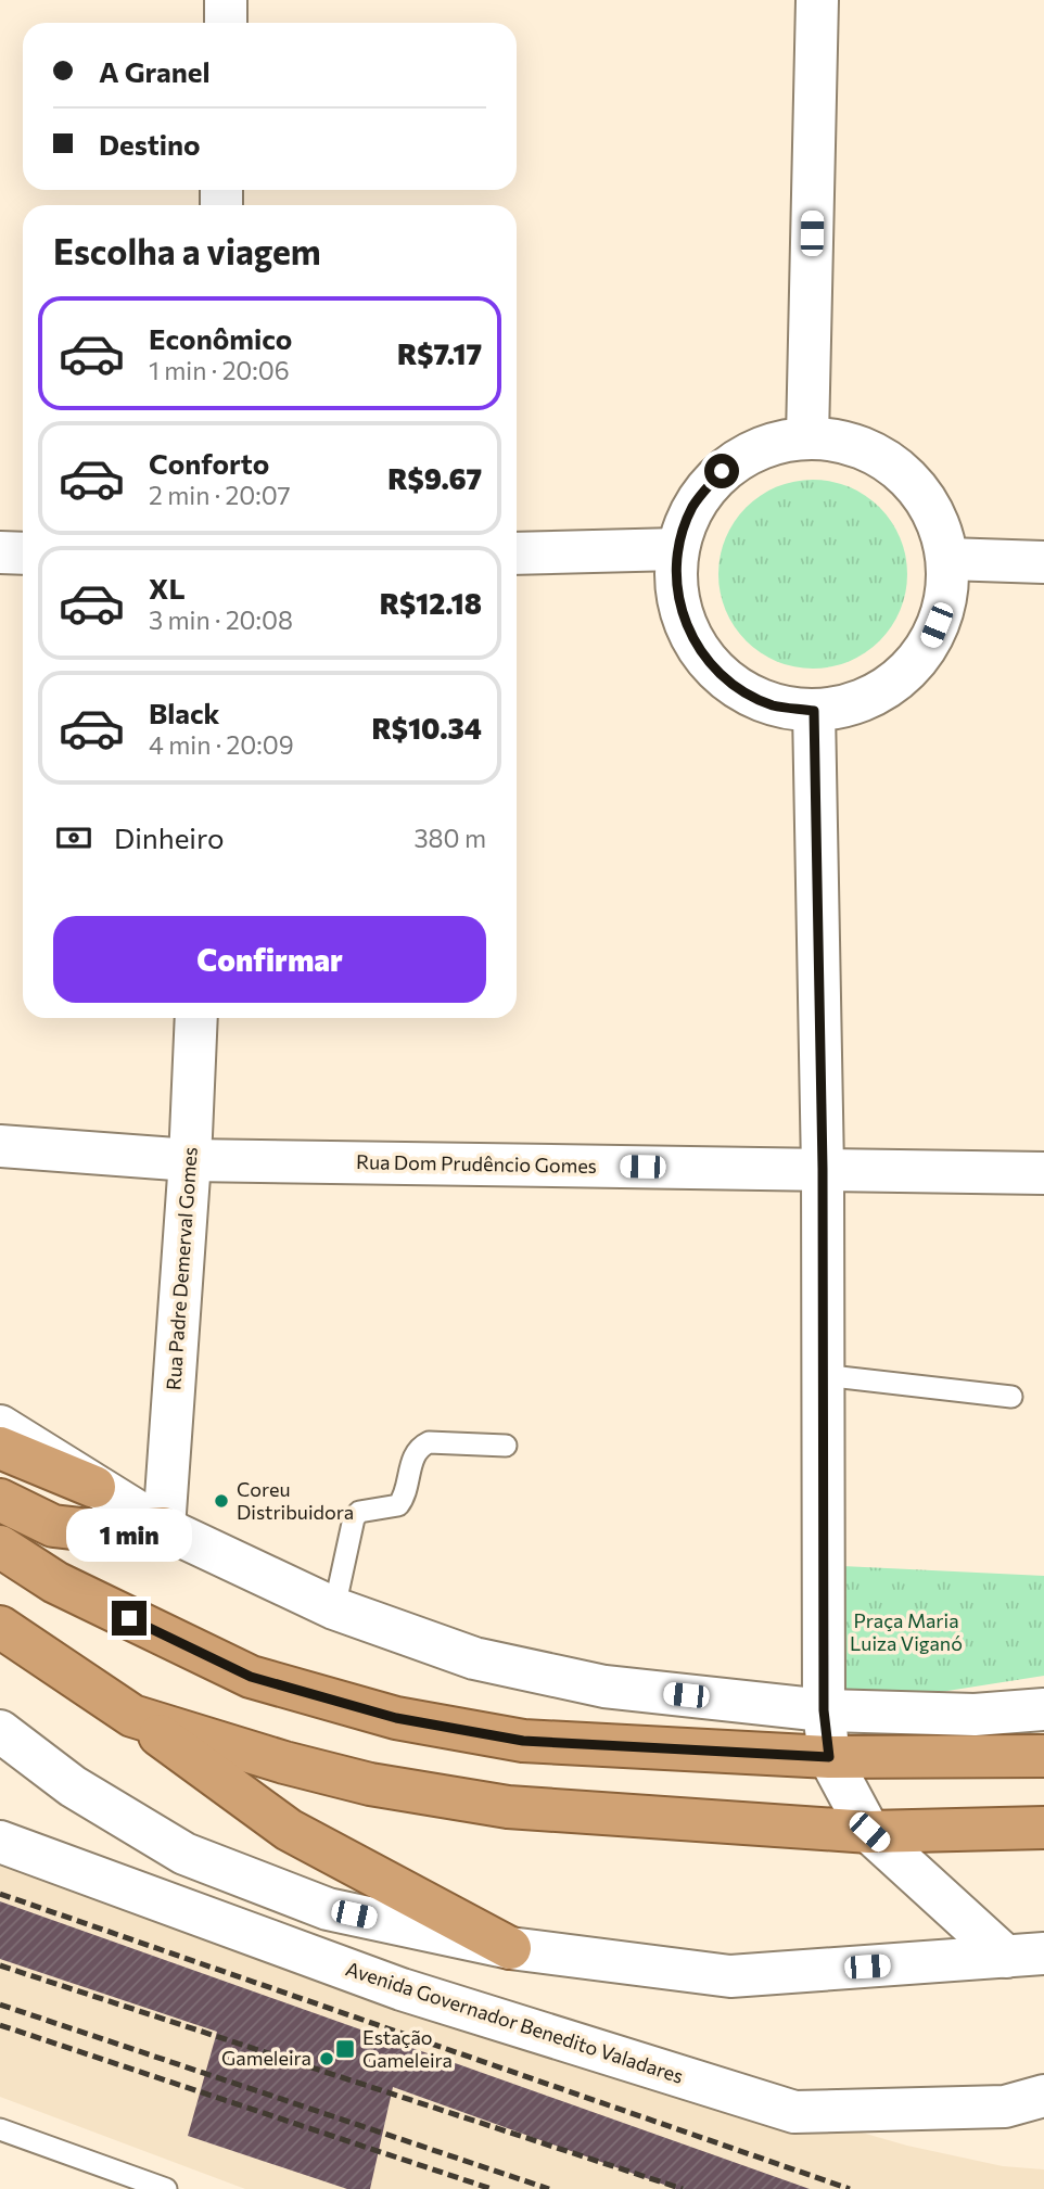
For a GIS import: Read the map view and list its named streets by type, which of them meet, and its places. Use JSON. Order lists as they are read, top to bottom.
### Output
{
  "streets": {
    "street": ["Rua Dom Prudêncio Gomes", "Rua Padre Demerval Gomes", "Avenida Governador Benedito Valadares"]
  },
  "crossings": [
    ["Rua Dom Prudêncio Gomes", "Rua Padre Demerval Gomes"]
  ],
  "parks": ["Praça Maria Luiza Viganó"],
  "places": {
    "other": ["Coreu Distribuidora", "Gameleira"],
    "transit": ["Estação Gameleira"]
  },
  "page": {
    "banner": ["A Granel", "Destino"],
    "heading": "Escolha a viagem",
    "list": [
      {
        "name": "Econômico",
        "note": "1 min · 20:06",
        "value": "R$7.17"
      },
      {
        "name": "Conforto",
        "note": "2 min · 20:07",
        "value": "R$9.67"
      },
      {
        "name": "XL",
        "note": "3 min · 20:08",
        "value": "R$12.18"
      },
      {
        "name": "Black",
        "note": "4 min · 20:09",
        "value": "R$10.34"
      }
    ],
    "pay": ["Dinheiro", "380 m"],
    "buttons": "Confirmar",
    "bubble": "1 min"
  }
}
